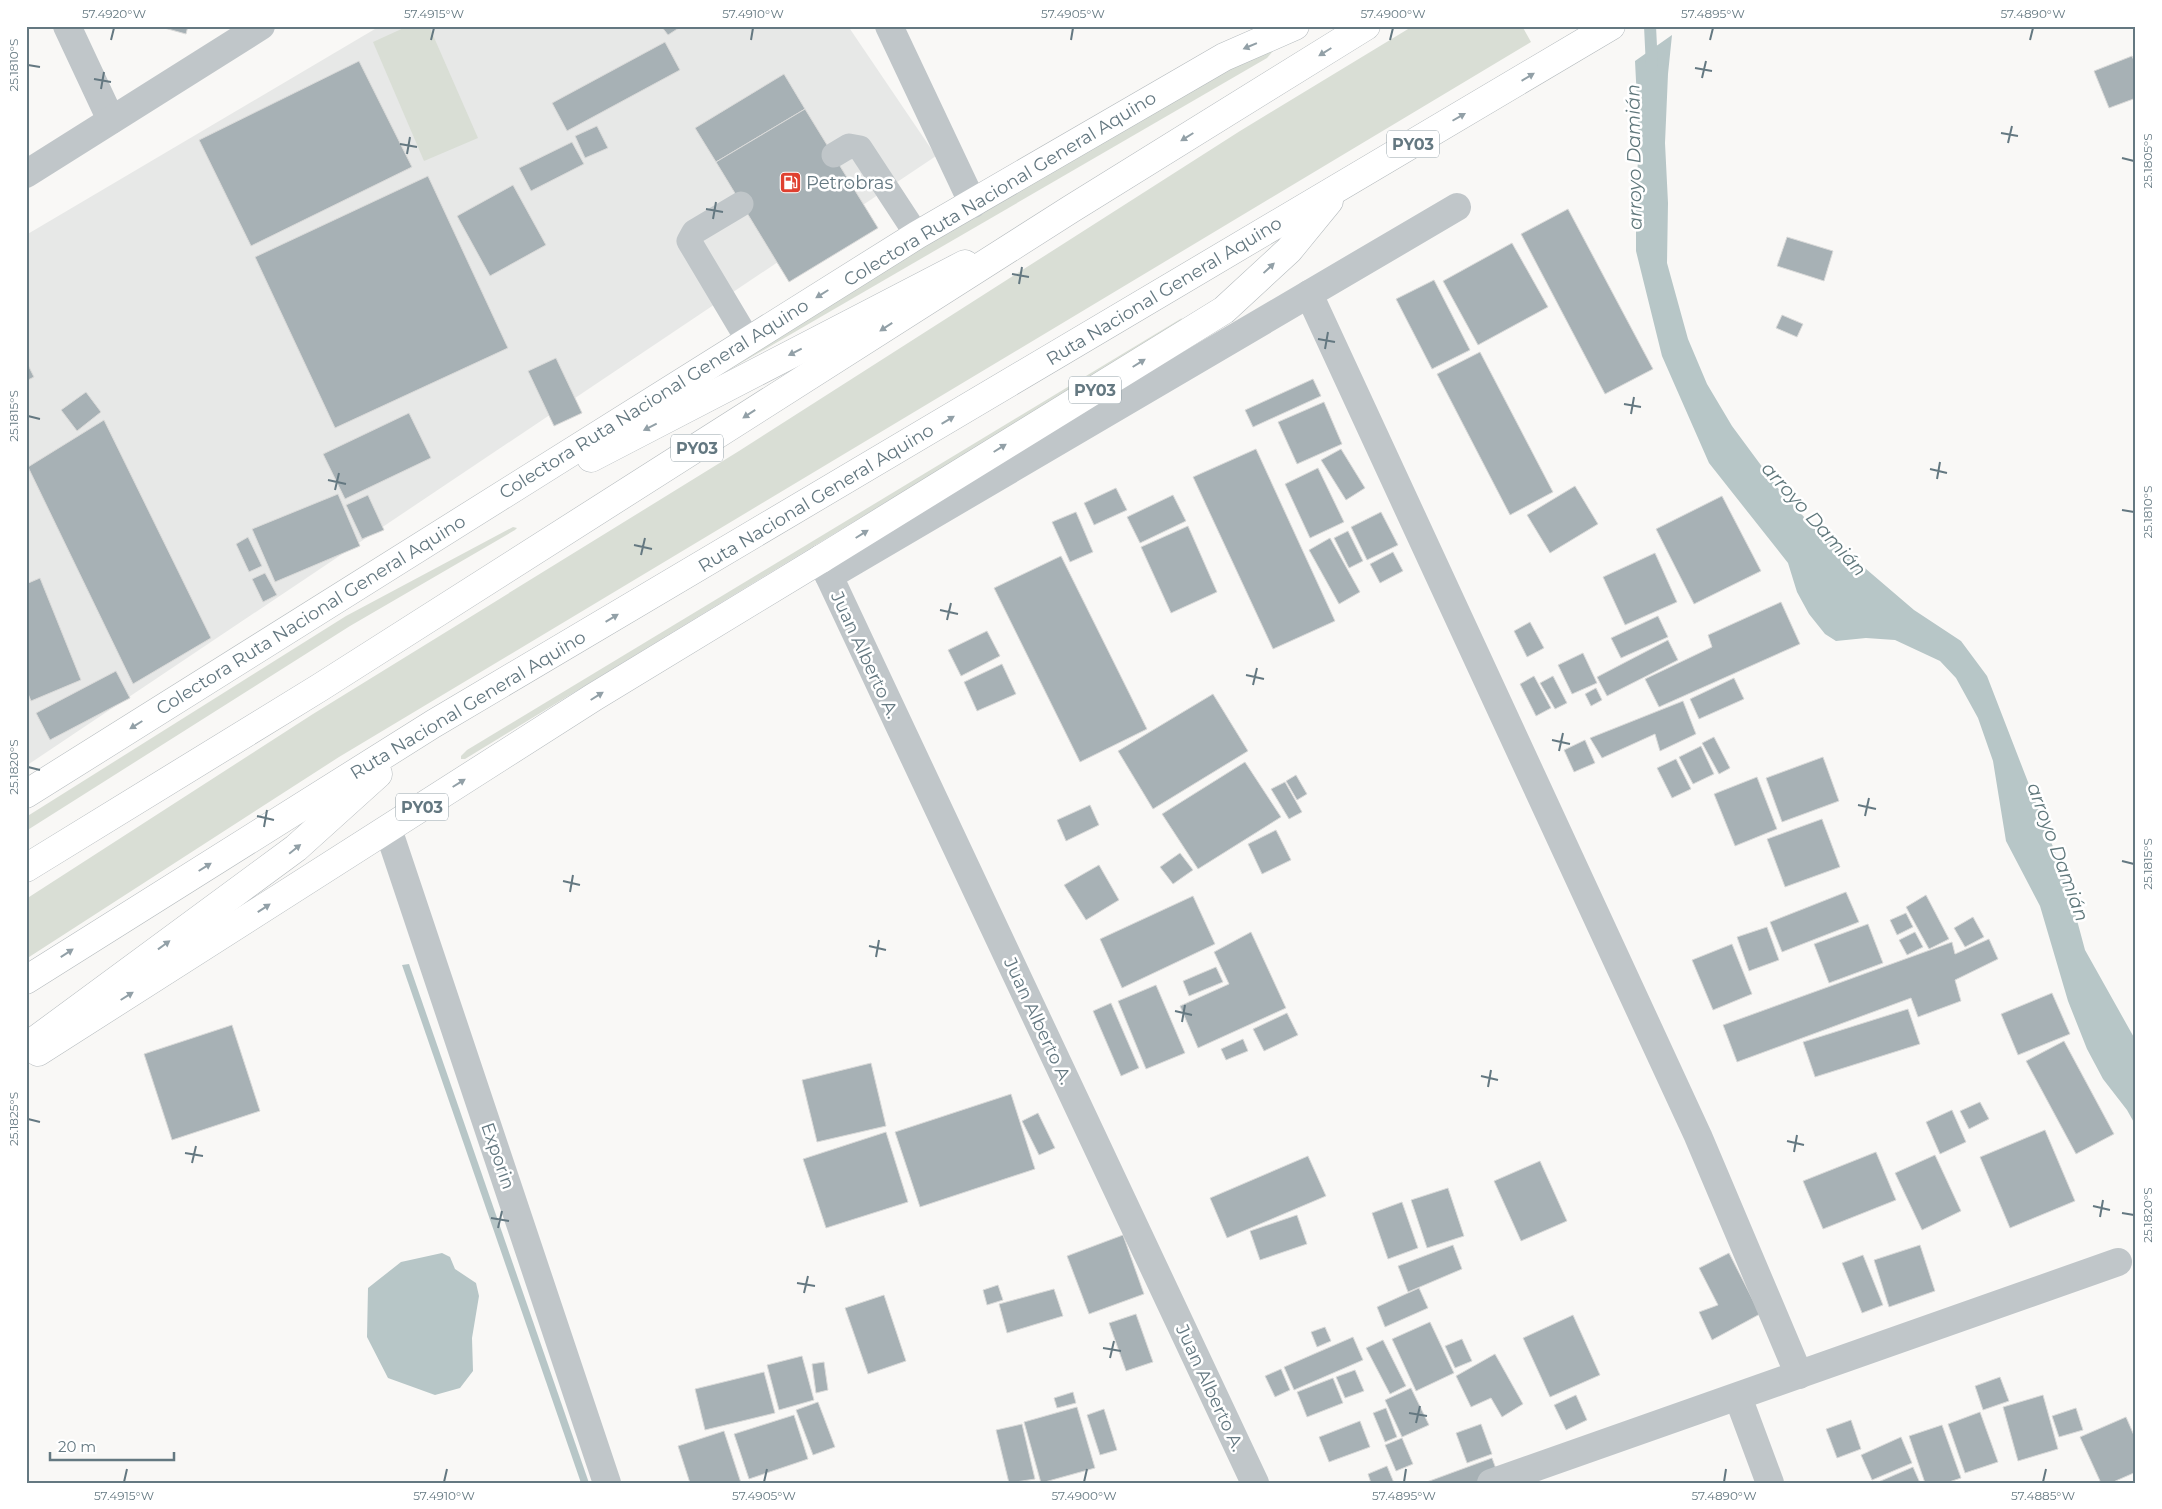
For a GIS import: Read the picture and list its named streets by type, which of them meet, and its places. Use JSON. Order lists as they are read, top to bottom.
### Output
{
  "streets": {
    "main road": ["PY03", "Colectora Ruta Nacional General Aquino", "Ruta Nacional General Aquino"],
    "street": ["Juan Alberto A.", "Exporin"]
  },
  "crossings": [
    ["PY03", "Ruta Nacional General Aquino"],
    ["PY03", "Juan Alberto A."],
    ["PY03", "Exporin"]
  ],
  "water": ["arroyo Damián"],
  "places": {
    "fuel station": ["Petrobras"]
  },
  "scale_bar": "20 m",
  "coordinates": [
    "57.4920°W",
    "57.4915°W",
    "57.4910°W",
    "57.4905°W",
    "57.4900°W",
    "57.4895°W",
    "57.4890°W",
    "25.1810°S",
    "25.1805°S",
    "25.1815°S",
    "25.1820°S",
    "25.1825°S",
    "57.4885°W"
  ]
}
